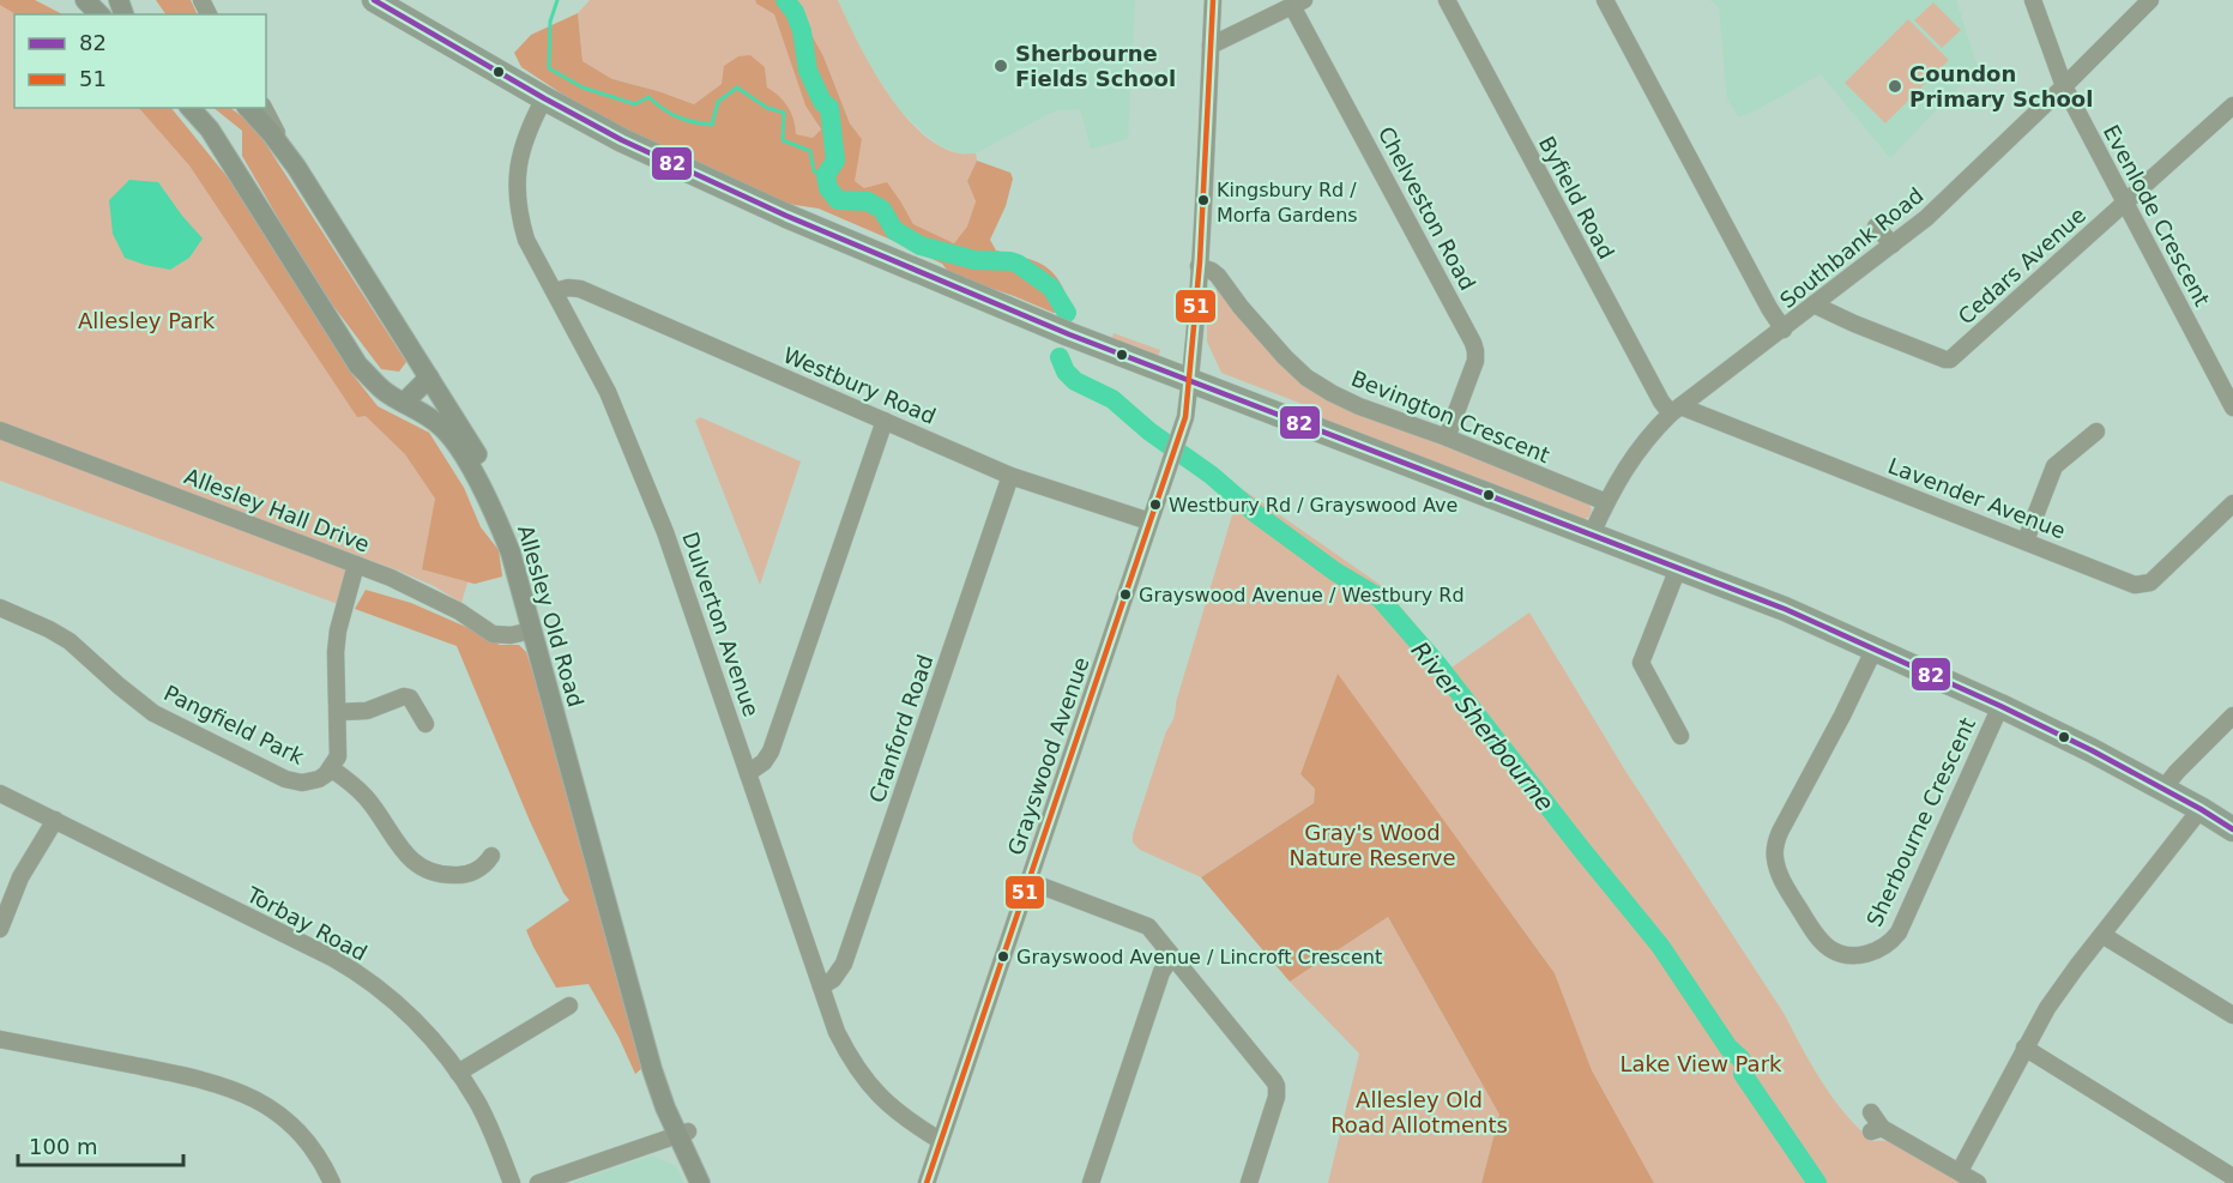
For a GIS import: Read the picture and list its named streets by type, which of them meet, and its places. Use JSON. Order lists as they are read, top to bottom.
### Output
{
  "streets": {
    "main road": ["Allesley Old Road"],
    "street": [
      "Byfield Road",
      "Chelveston Road",
      "Evenlode Crescent",
      "Southbank Road",
      "Cedars Avenue",
      "Westbury Road",
      "Bevington Crescent",
      "Lavender Avenue",
      "Allesley Hall Drive",
      "Dulverton Avenue",
      "Pangfield Park",
      "Cranford Road",
      "Grayswood Avenue",
      "Sherbourne Crescent",
      "Torbay Road"
    ]
  },
  "crossings": [
    ["Byfield Road", "Southbank Road"],
    ["Byfield Road", "Lavender Avenue"],
    ["Chelveston Road", "Bevington Crescent"],
    ["Evenlode Crescent", "Southbank Road"],
    ["Evenlode Crescent", "Cedars Avenue"],
    ["Southbank Road", "Cedars Avenue"],
    ["Southbank Road", "Bevington Crescent"],
    ["Southbank Road", "Lavender Avenue"],
    ["Westbury Road", "Dulverton Avenue"],
    ["Westbury Road", "Cranford Road"],
    ["Westbury Road", "Grayswood Avenue"],
    ["Bevington Crescent", "Grayswood Avenue"],
    ["Allesley Hall Drive", "Allesley Old Road"],
    ["Allesley Hall Drive", "Pangfield Park"],
    ["Dulverton Avenue", "Cranford Road"],
    ["Dulverton Avenue", "Grayswood Avenue"]
  ],
  "water": ["River Sherbourne"],
  "parks": [
    "Allesley Park",
    "Gray's Wood Nature Reserve",
    "Lake View Park",
    "Allesley Old Road Allotments"
  ],
  "places": [
    "Sherbourne Fields School",
    "Coundon Primary School",
    "Kingsbury Rd / Morfa Gardens",
    "Westbury Rd / Grayswood Ave",
    "Grayswood Avenue / Westbury Rd",
    "Grayswood Avenue / Lincroft Crescent"
  ],
  "lines": ["transit line 82", "transit line 51"],
  "legend": ["82", "51"],
  "scale_bar": "100 m"
}
